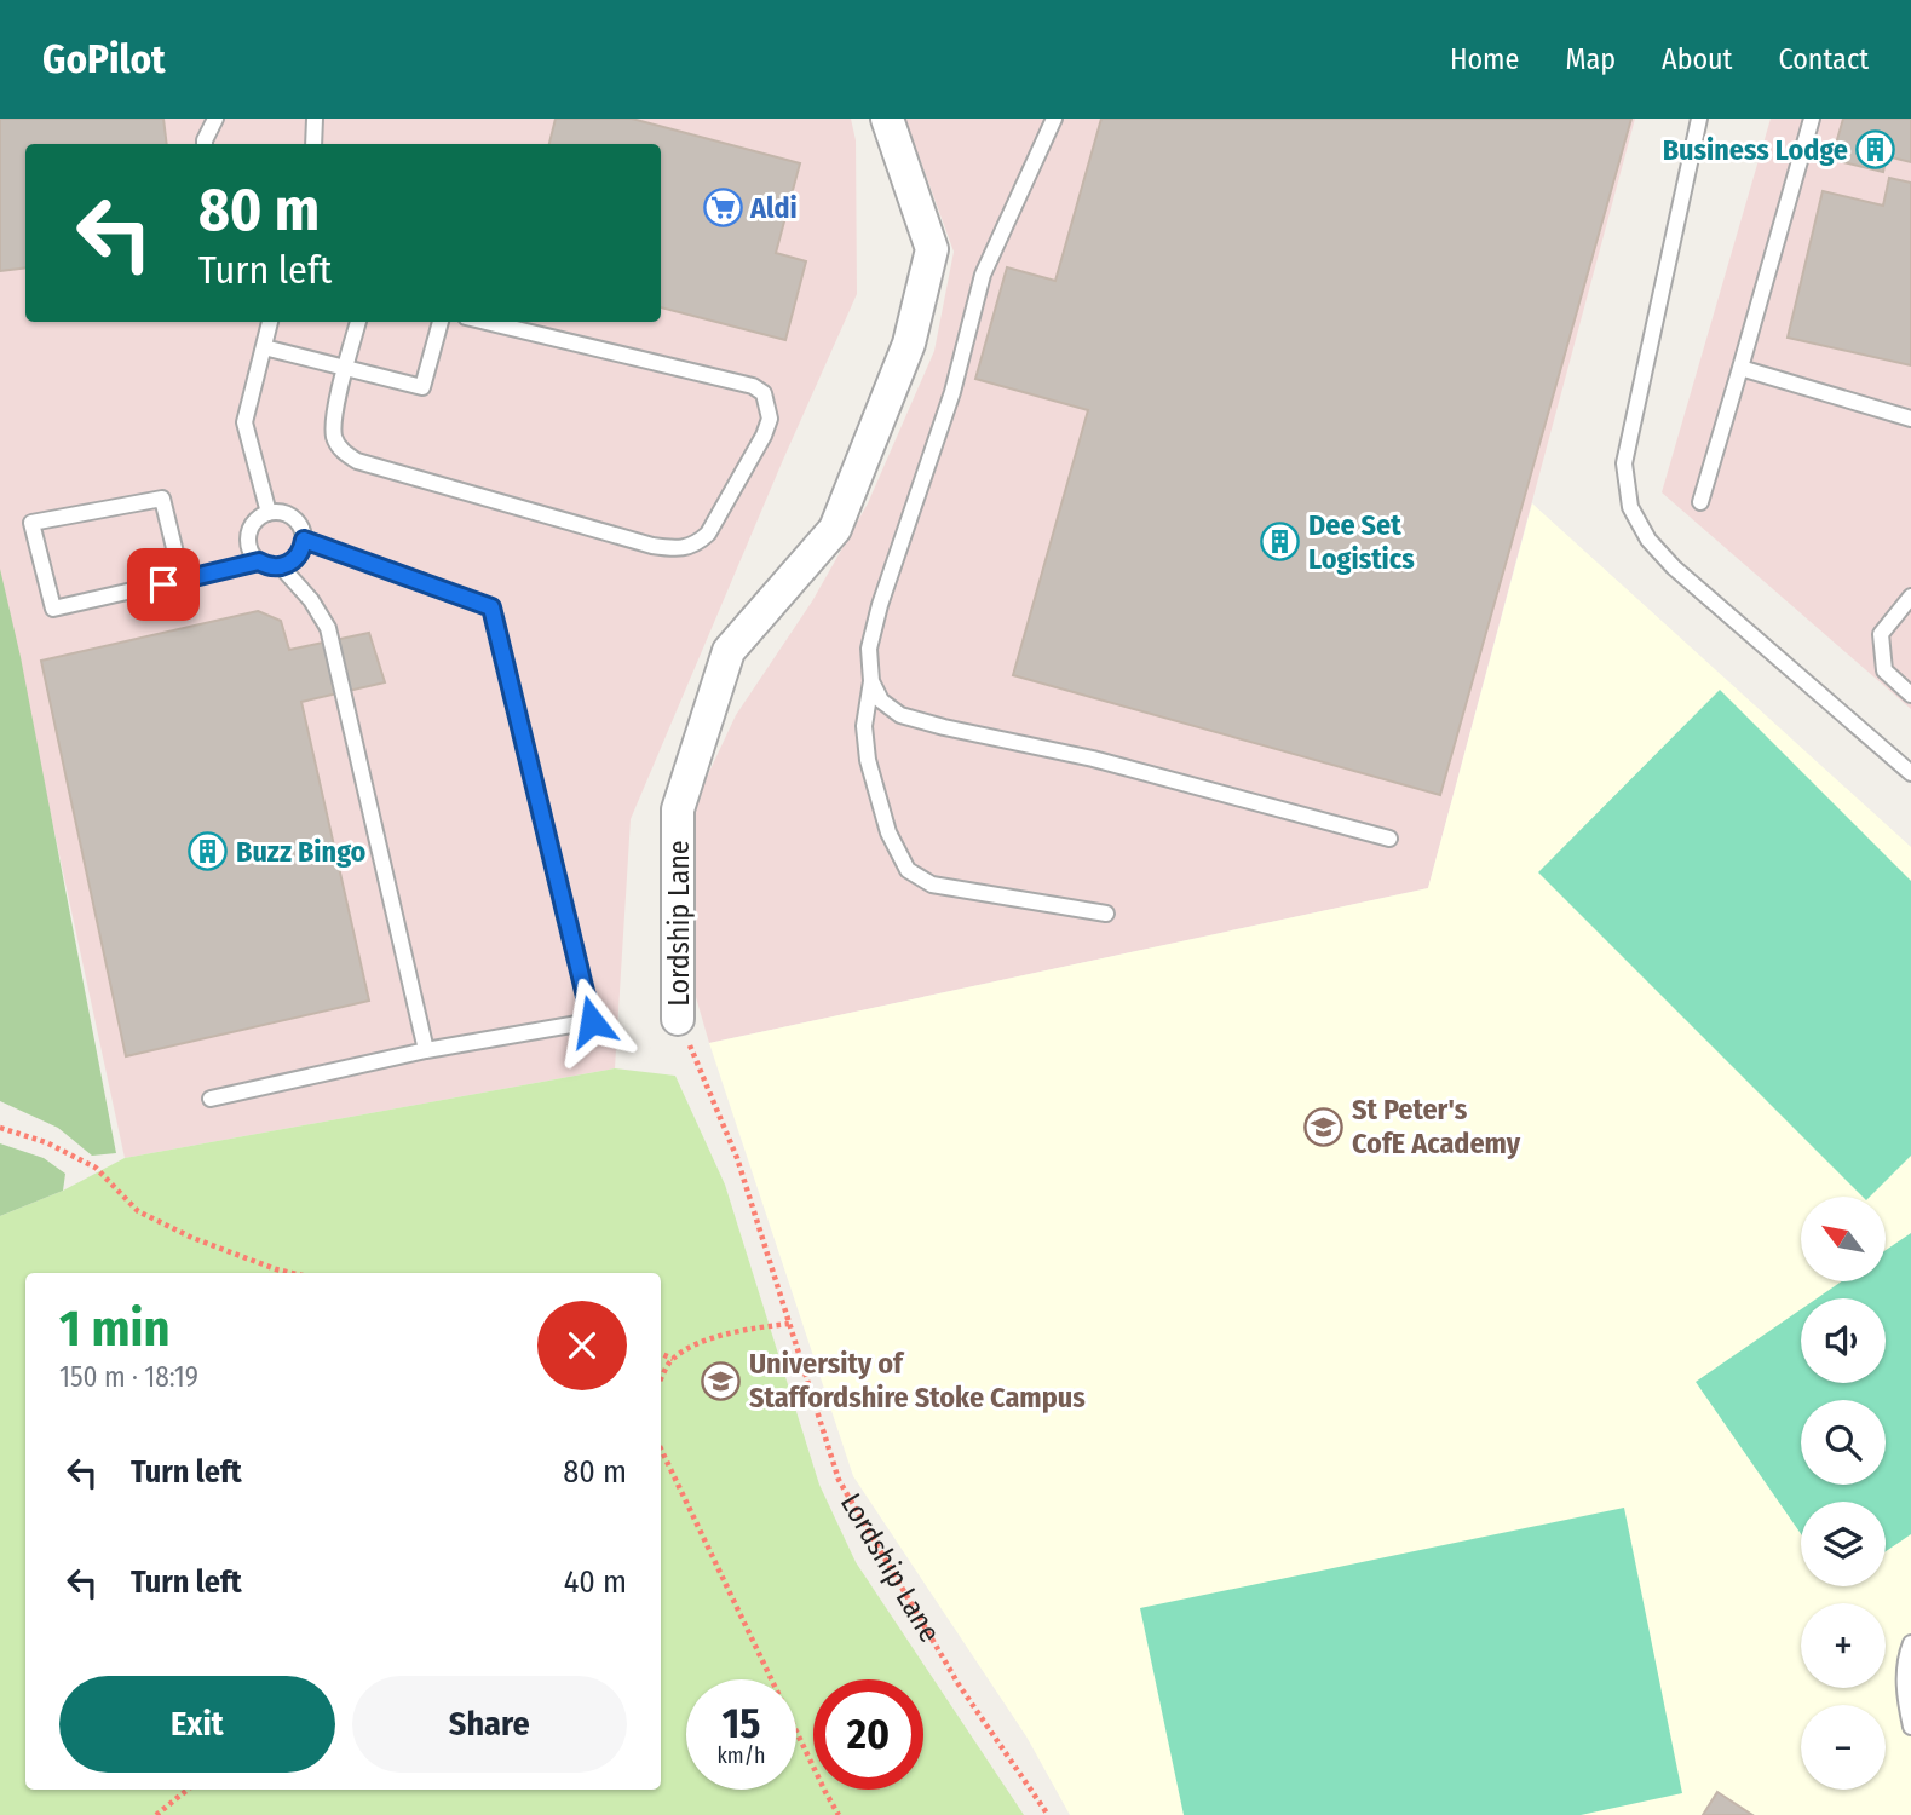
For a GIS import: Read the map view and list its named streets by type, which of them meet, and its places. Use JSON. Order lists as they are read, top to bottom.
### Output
{
  "streets": {
    "street": ["Lordship Lane"]
  },
  "places": {
    "building": ["Business Lodge", "Dee Set Logistics", "Buzz Bingo"],
    "supermarket": ["Aldi"],
    "school or university": ["St Peter's CofE Academy", "University of Staffordshire Stoke Campus"]
  },
  "north": "top left",
  "page": {
    "header": "GoPilot",
    "nav": [
      "Home",
      "Map",
      "About",
      "Contact"
    ],
    "turn": ["80 m", "Turn left"],
    "map_buttons": ["+", "−"],
    "heading": ["1 min", "150 m · 18:19"],
    "list": [
      {
        "name": "Turn left",
        "value": "80 m"
      },
      {
        "name": "Turn left",
        "value": "40 m"
      }
    ],
    "buttons": ["Exit", "Share"],
    "speed": "15 km/h",
    "limit": "20"
  }
}
